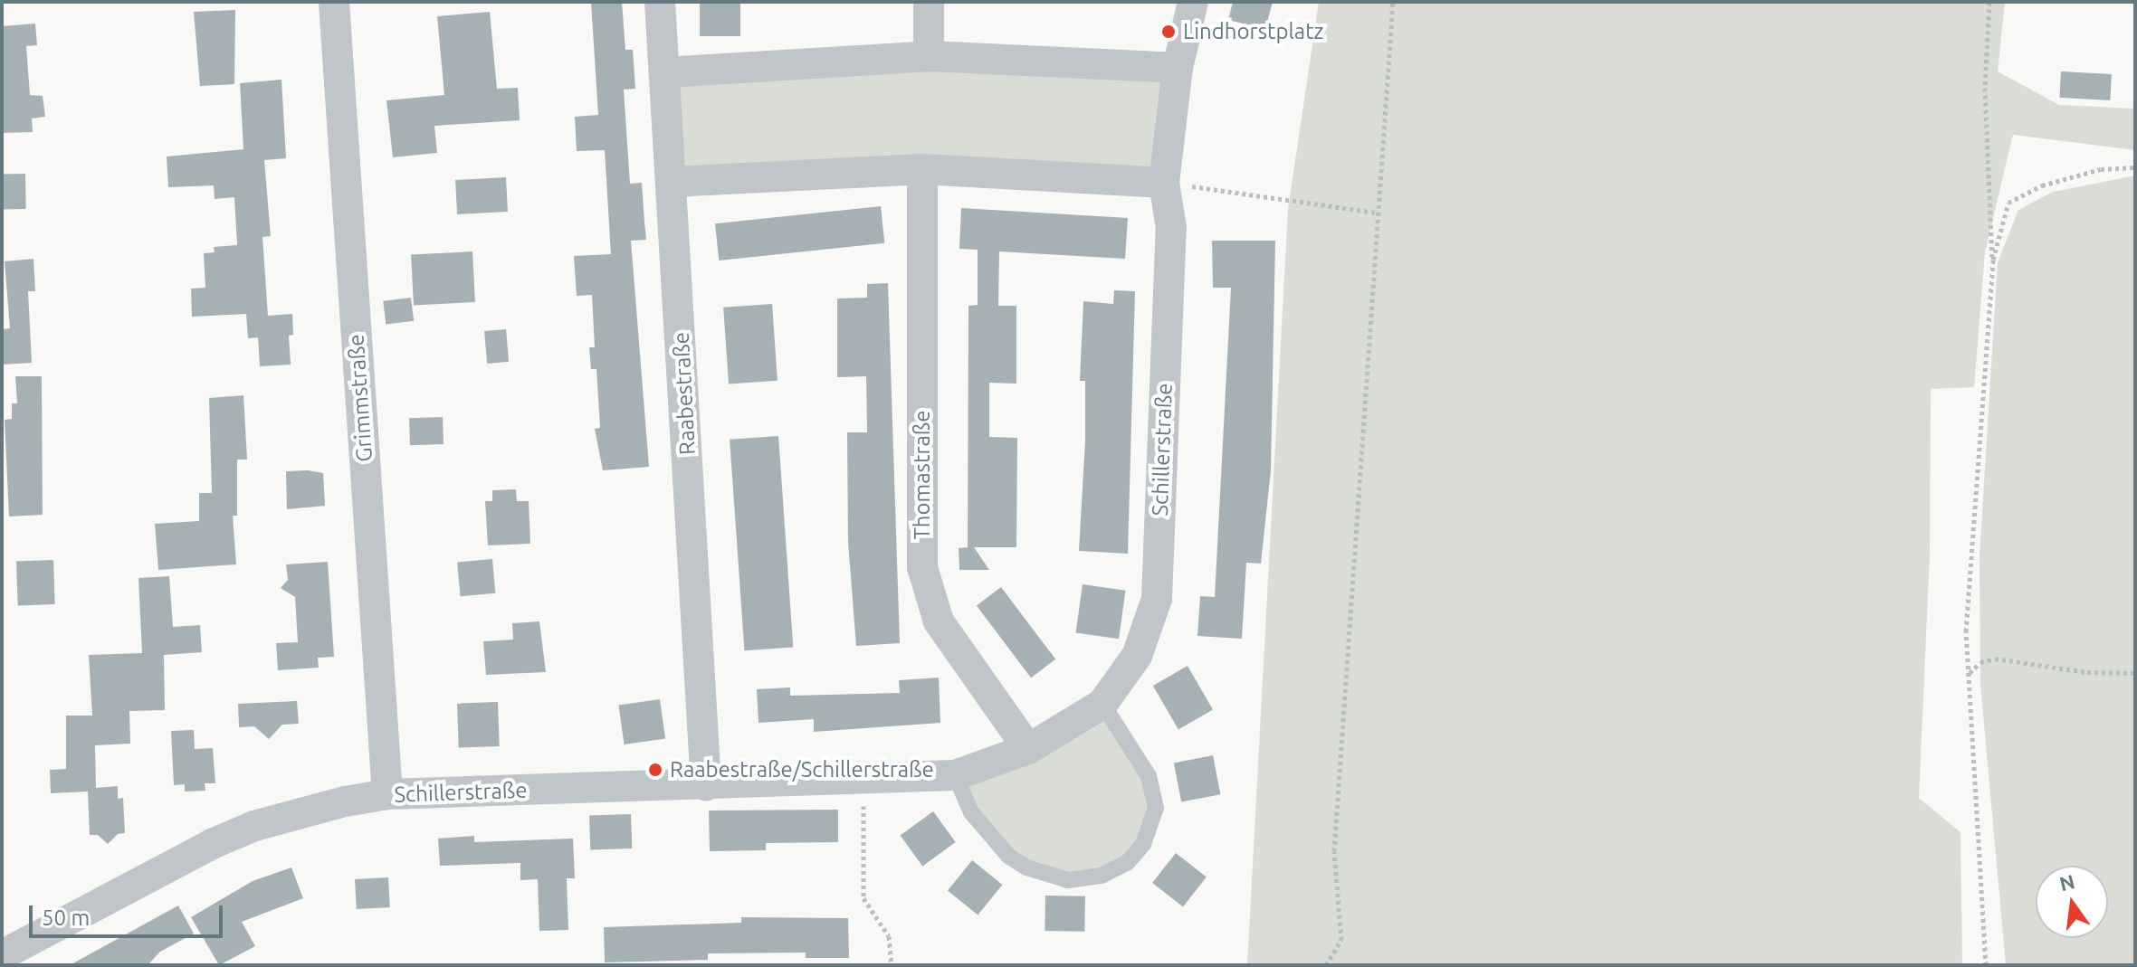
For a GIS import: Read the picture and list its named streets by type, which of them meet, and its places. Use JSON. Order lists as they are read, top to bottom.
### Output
{
  "streets": {
    "street": [
      "Raabestraße",
      "Grimmstraße",
      "Schillerstraße",
      "Thomastraße"
    ]
  },
  "crossings": [
    ["Raabestraße", "Schillerstraße"],
    ["Grimmstraße", "Schillerstraße"],
    ["Schillerstraße", "Thomastraße"]
  ],
  "places": ["Lindhorstplatz", "Raabestraße/Schillerstraße"],
  "scale_bar": "50 m",
  "north": "top"
}
